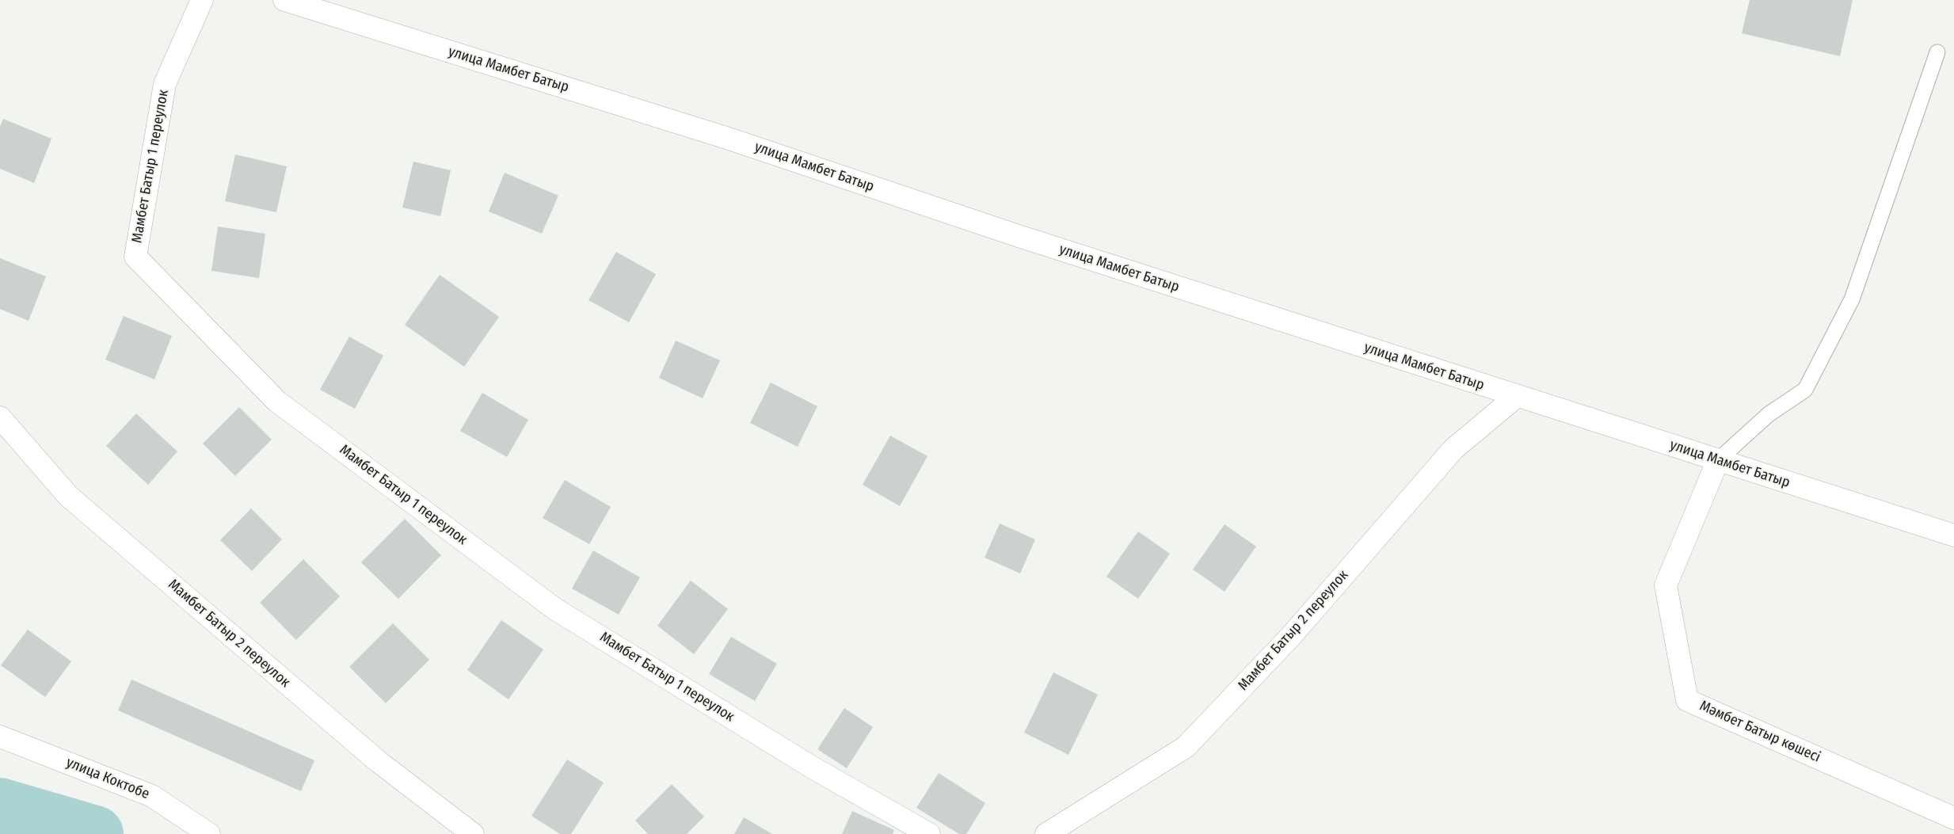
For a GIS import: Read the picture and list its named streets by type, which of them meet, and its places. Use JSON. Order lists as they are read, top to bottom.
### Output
{
  "streets": {
    "street": [
      "улица Мамбет Батыр",
      "Мамбет Батыр 1 переулок",
      "Мамбет Батыр 2 переулок",
      "Мәмбет Батыр көшесі",
      "улица Коктобе"
    ]
  },
  "crossings": [
    ["улица Мамбет Батыр", "Мамбет Батыр 2 переулок"],
    ["улица Мамбет Батыр", "Мәмбет Батыр көшесі"]
  ]
}
